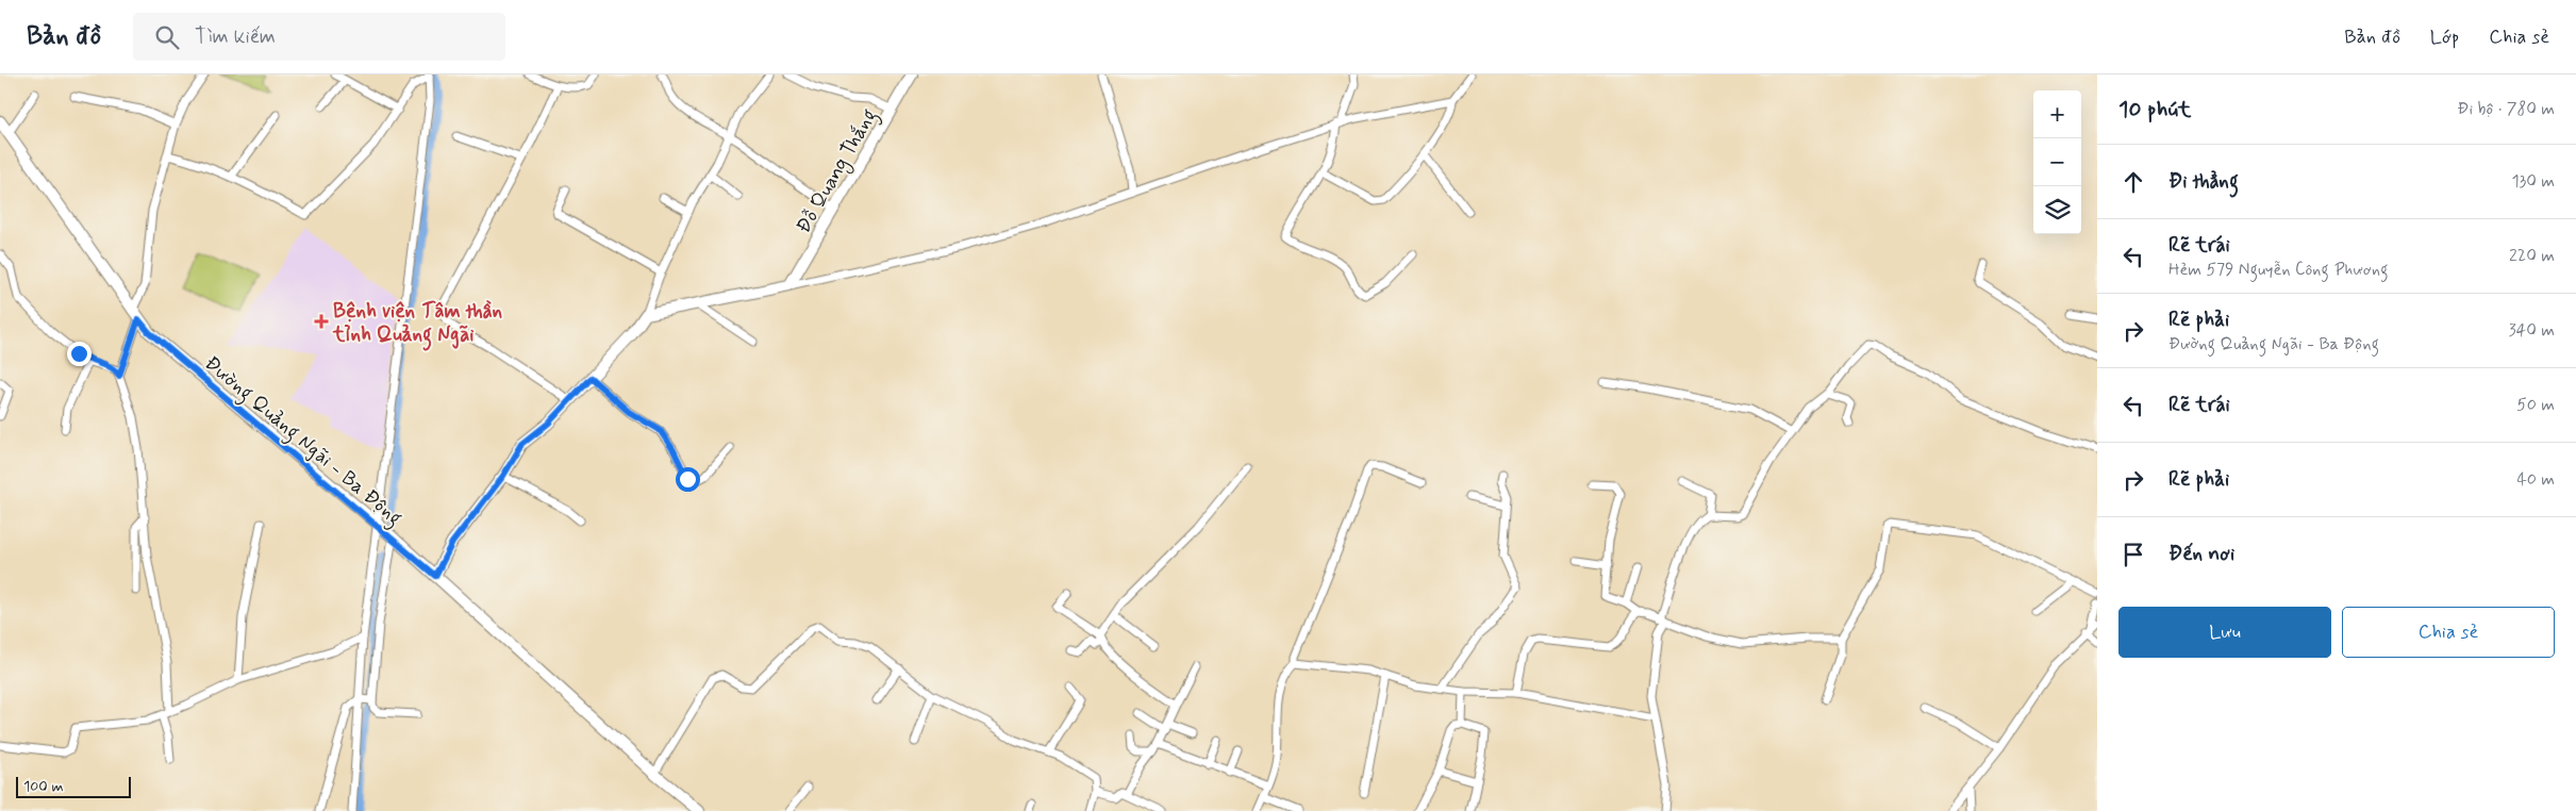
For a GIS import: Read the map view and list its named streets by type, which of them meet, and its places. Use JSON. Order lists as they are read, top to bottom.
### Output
{
  "streets": {
    "main road": ["Đỗ Quang Thắng", "Đường Quảng Ngãi - Ba Động"]
  },
  "places": {
    "health": ["Bệnh viện Tâm thần tỉnh Quảng Ngãi"]
  },
  "scale_bar": "100 m",
  "page": {
    "header": "Bản đồ",
    "search": "Tìm kiếm",
    "nav": ["Bản đồ", "Lớp", "Chia sẻ"],
    "heading": ["10 phút", "Đi bộ · 780 m"],
    "map_buttons": ["+", "−"],
    "list": [
      ["Đi thẳng", "130 m"],
      ["Rẽ trái", "Hẻm 579 Nguyễn Công Phương", "220 m"],
      ["Rẽ phải", "Đường Quảng Ngãi - Ba Động", "340 m"],
      ["Rẽ trái", "50 m"],
      ["Rẽ phải", "40 m"],
      "Đến nơi"
    ],
    "buttons": ["Lưu", "Chia sẻ"],
    "scale": "100 m"
  }
}
